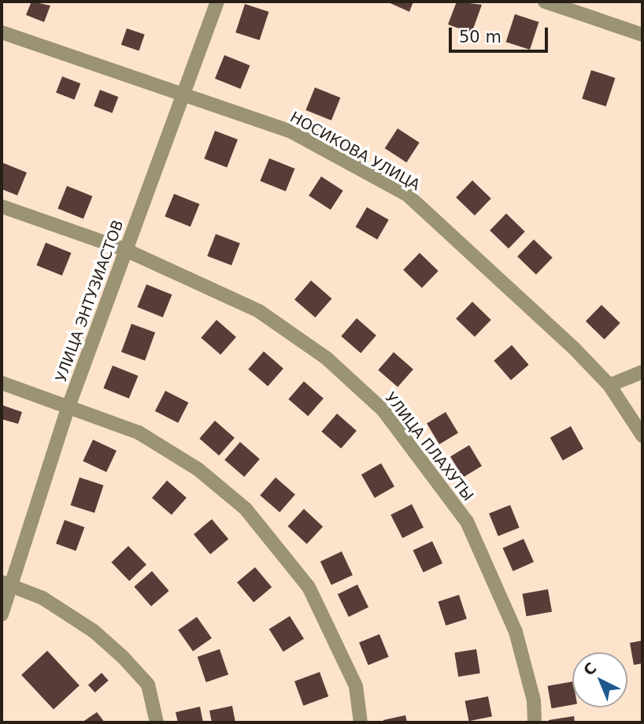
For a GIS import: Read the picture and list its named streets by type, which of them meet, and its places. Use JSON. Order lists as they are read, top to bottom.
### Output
{
  "streets": {
    "street": ["НОСИКОВА УЛИЦА", "УЛИЦА ЭНТУЗИАСТОВ", "УЛИЦА ПЛАХУТЫ"]
  },
  "crossings": [
    ["НОСИКОВА УЛИЦА", "УЛИЦА ЭНТУЗИАСТОВ"],
    ["УЛИЦА ЭНТУЗИАСТОВ", "УЛИЦА ПЛАХУТЫ"]
  ],
  "scale_bar": "50 m",
  "north": "top left"
}
